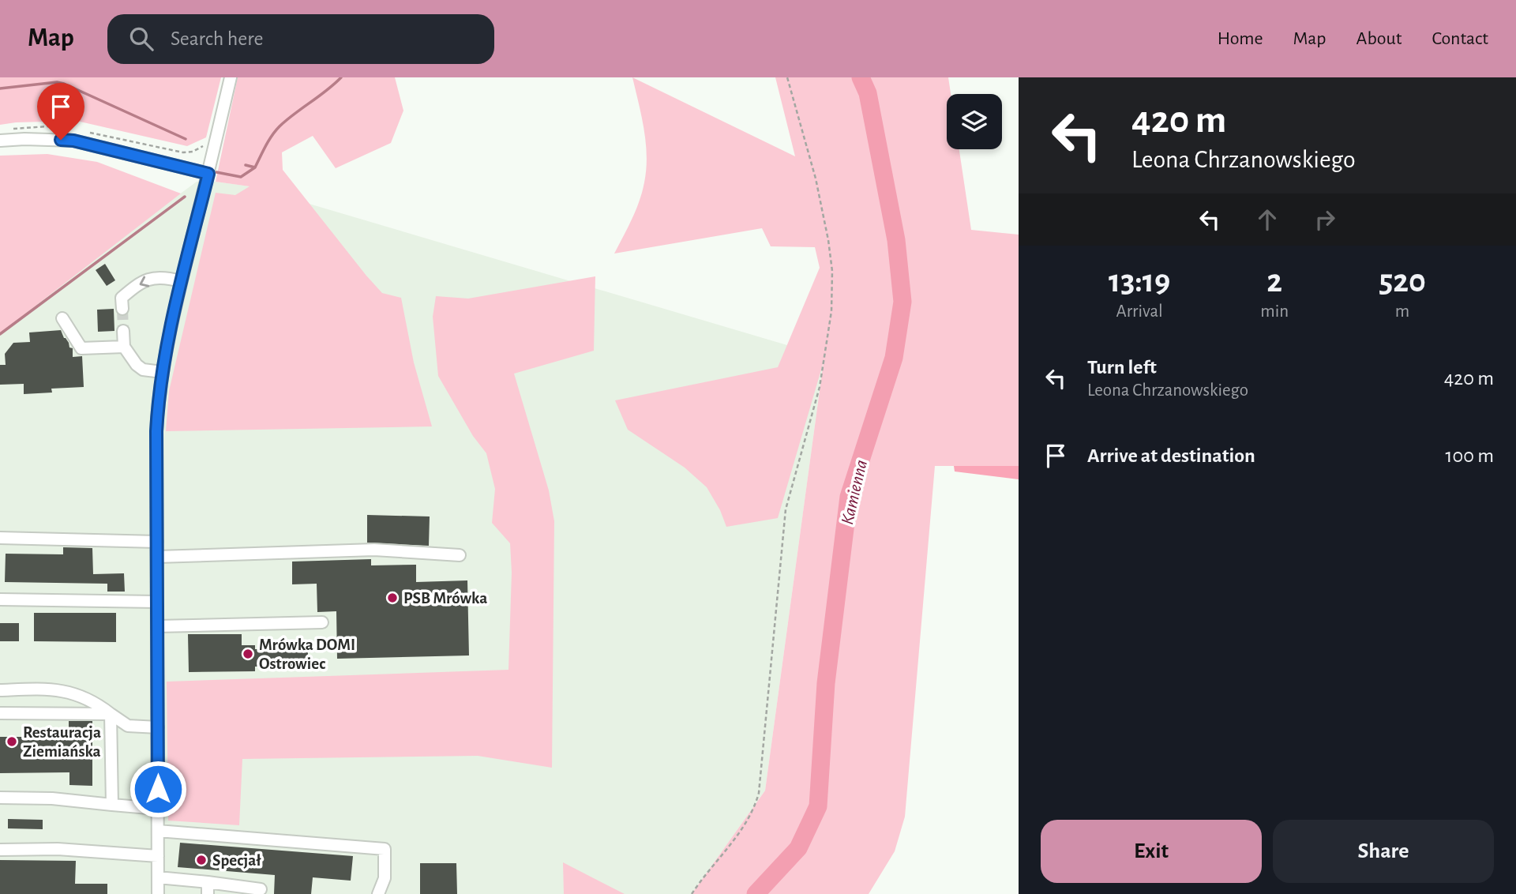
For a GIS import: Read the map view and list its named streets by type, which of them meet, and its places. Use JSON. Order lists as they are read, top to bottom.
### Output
{
  "water": ["Kamienna"],
  "places": [
    "PSB Mrówka",
    "Mrówka DOMI Ostrowiec",
    "Restauracja Ziemiańska",
    "Specjał"
  ],
  "page": {
    "header": "Map",
    "search": "Search here",
    "nav": [
      "Home",
      "Map",
      "About",
      "Contact"
    ],
    "turn": ["420 m", "Leona Chrzanowskiego"],
    "eta": [
      "13:19",
      "Arrival",
      "2",
      "min",
      "520",
      "m"
    ],
    "list": [
      {
        "name": "Turn left",
        "note": "Leona Chrzanowskiego",
        "value": "420 m"
      },
      {
        "name": "Arrive at destination",
        "value": "100 m"
      }
    ],
    "buttons": ["Exit", "Share"]
  }
}
